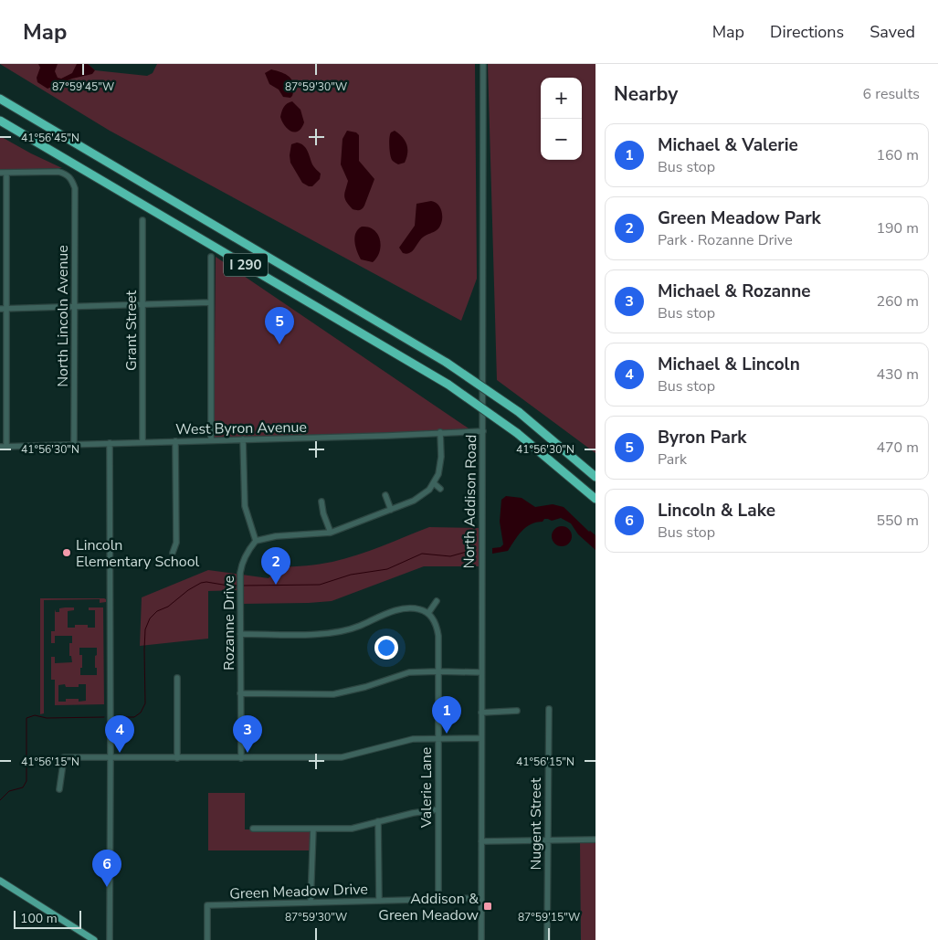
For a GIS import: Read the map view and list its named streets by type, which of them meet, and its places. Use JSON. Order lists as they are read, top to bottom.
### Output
{
  "streets": {
    "highway": ["I 290"],
    "street": [
      "North Lincoln Avenue",
      "Grant Street",
      "West Byron Avenue",
      "North Addison Road",
      "Rozanne Drive",
      "Valerie Lane",
      "Nugent Street",
      "Green Meadow Drive"
    ]
  },
  "crossings": [
    ["North Lincoln Avenue", "West Byron Avenue"],
    ["Grant Street", "West Byron Avenue"],
    ["West Byron Avenue", "North Addison Road"],
    ["North Addison Road", "Green Meadow Drive"],
    ["Valerie Lane", "Green Meadow Drive"]
  ],
  "places": {
    "other": ["Lincoln Elementary School"],
    "transit": ["Addison & Green Meadow"]
  },
  "scale_bar": "100 m",
  "page": {
    "header": "Map",
    "nav": ["Map", "Directions", "Saved"],
    "heading": ["Nearby", "6 results"],
    "map_buttons": ["+", "−"],
    "list": [
      {
        "mark": "1",
        "name": "Michael & Valerie",
        "note": "Bus stop",
        "value": "160 m"
      },
      {
        "mark": "2",
        "name": "Green Meadow Park",
        "note": "Park · Rozanne Drive",
        "value": "190 m"
      },
      {
        "mark": "3",
        "name": "Michael & Rozanne",
        "note": "Bus stop",
        "value": "260 m"
      },
      {
        "mark": "4",
        "name": "Michael & Lincoln",
        "note": "Bus stop",
        "value": "430 m"
      },
      {
        "mark": "5",
        "name": "Byron Park",
        "note": "Park",
        "value": "470 m"
      },
      {
        "mark": "6",
        "name": "Lincoln & Lake",
        "note": "Bus stop",
        "value": "550 m"
      }
    ],
    "pins": [
      "5",
      "2",
      "1",
      "3",
      "4",
      "6"
    ],
    "scale": "100 m"
  },
  "coordinates": [
    "87°59'45\"W",
    "87°59'30\"W",
    "41°56'45\"N",
    "41°56'30\"N",
    "41°56'15\"N",
    "87°59'15\"W"
  ]
}
